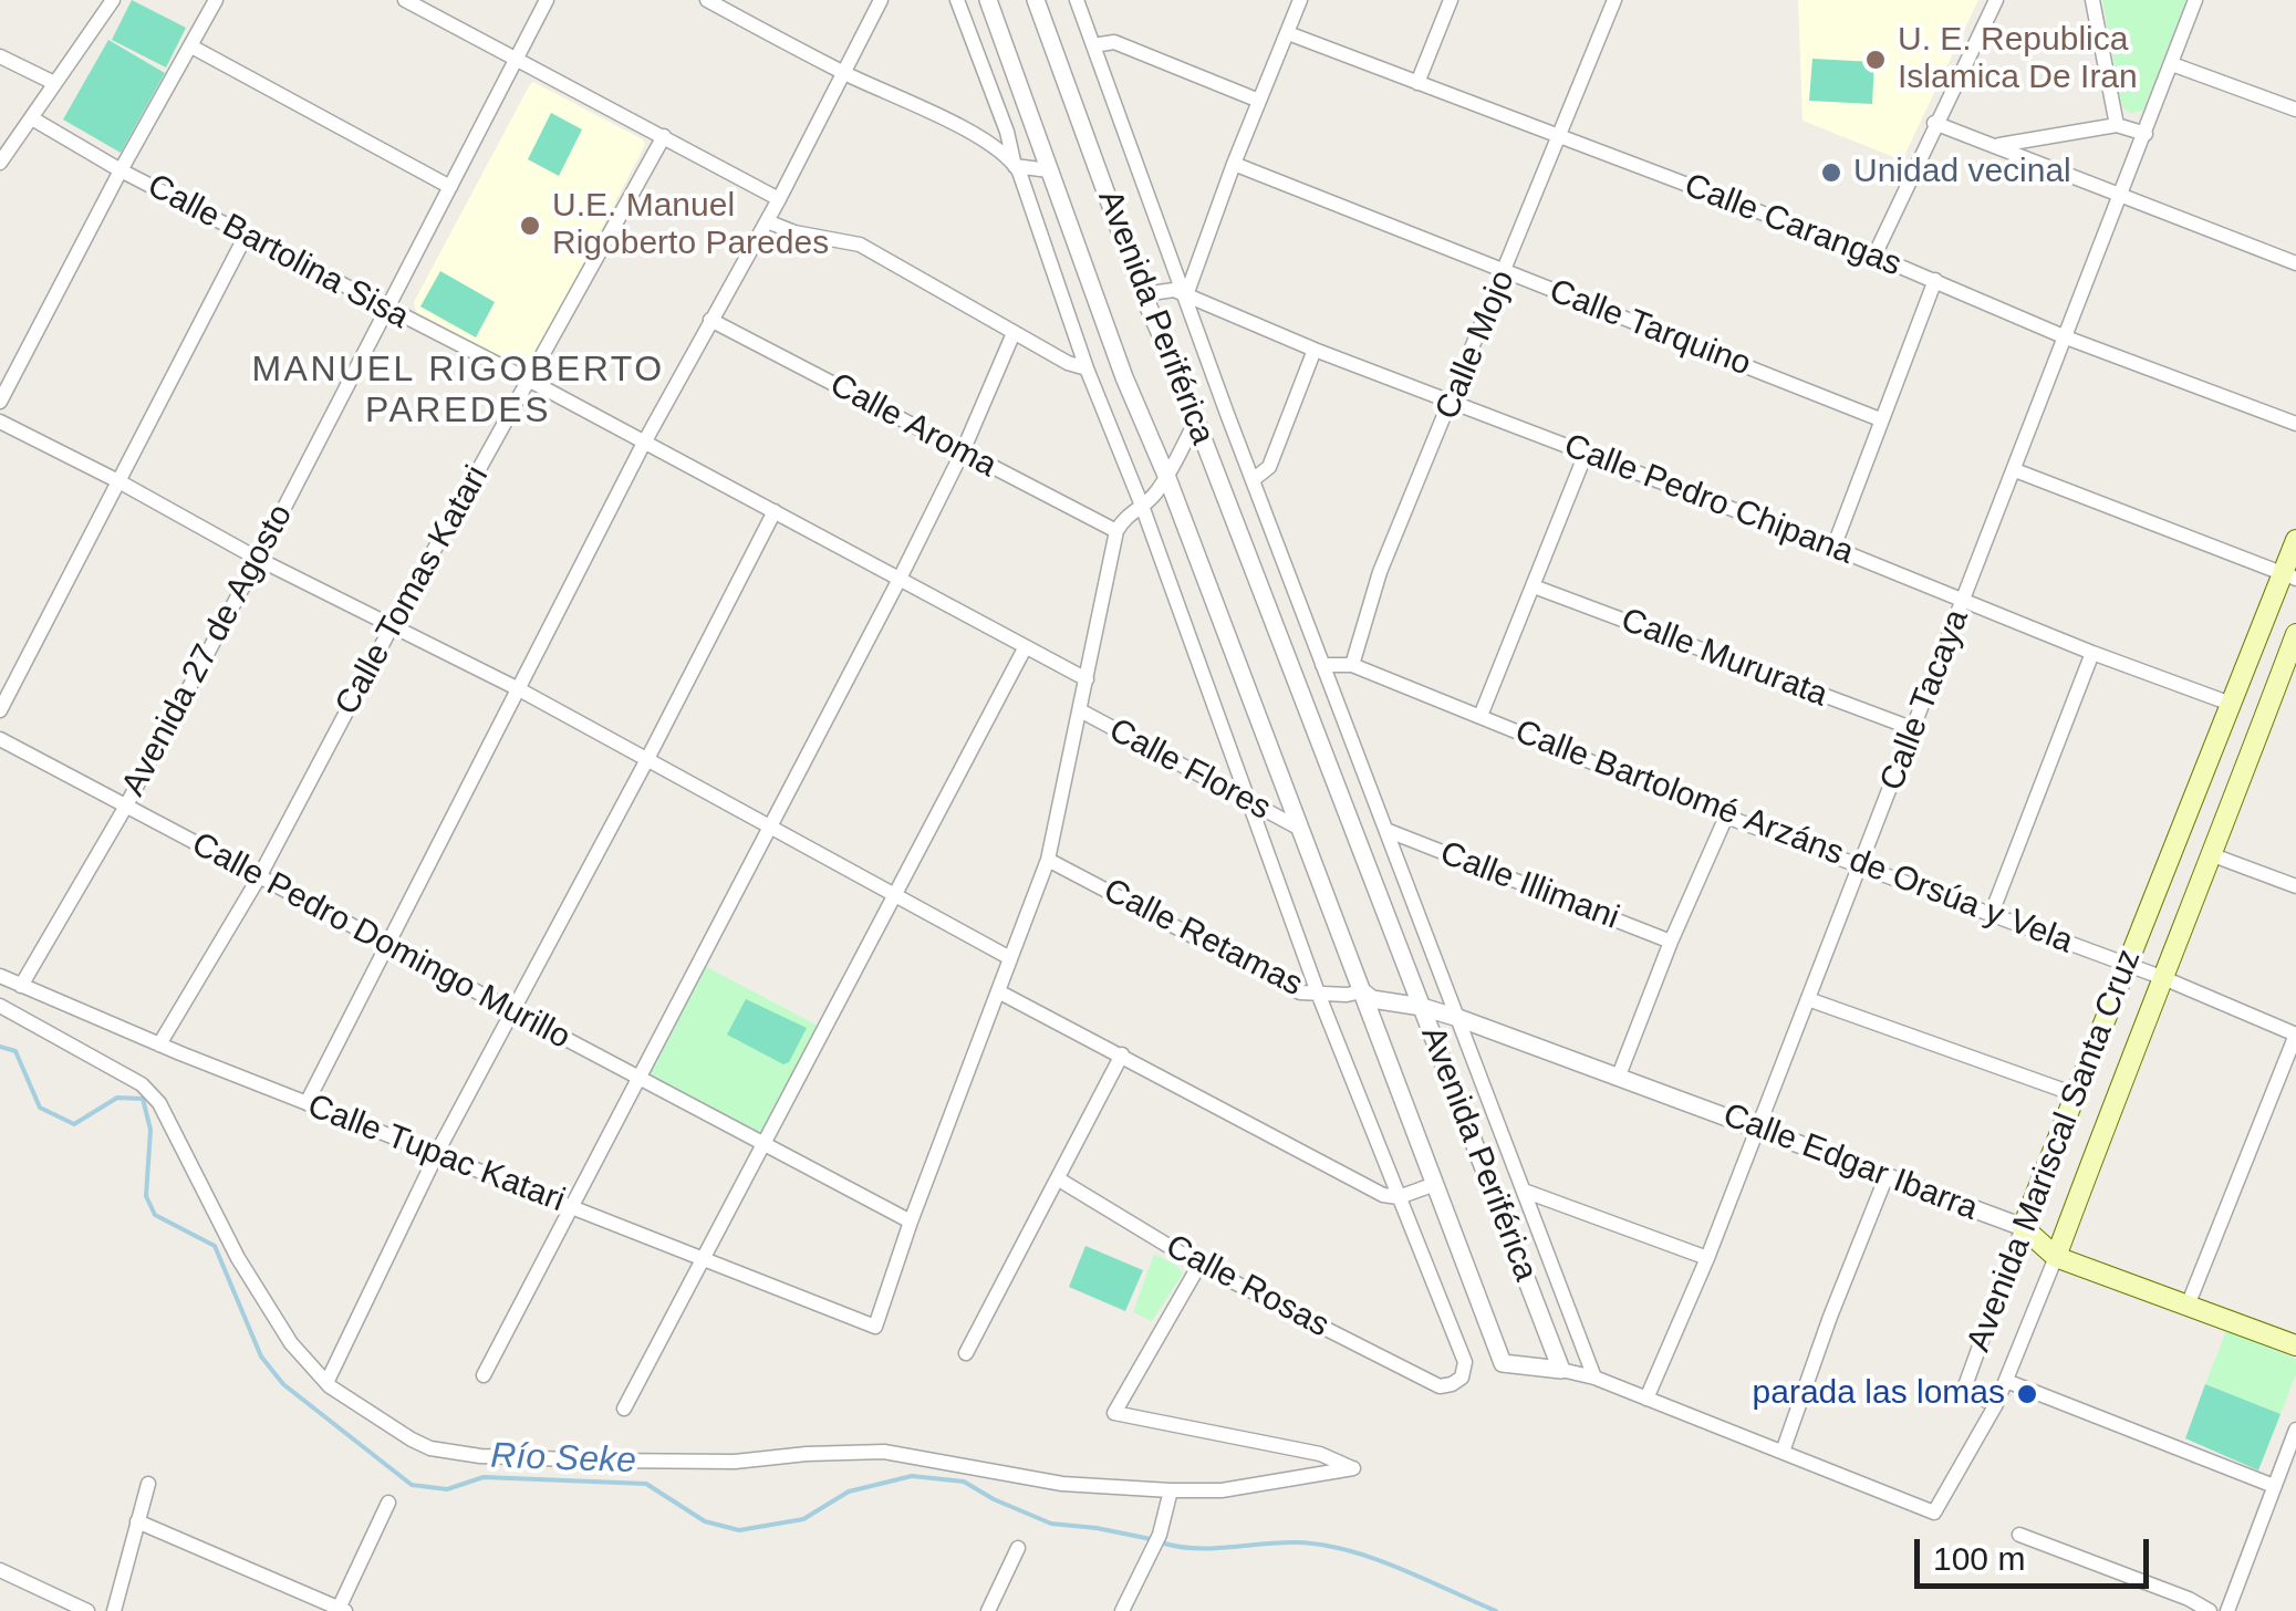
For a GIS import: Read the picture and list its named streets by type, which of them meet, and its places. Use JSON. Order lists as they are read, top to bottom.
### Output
{
  "streets": {
    "main road": ["Avenida Mariscal Santa Cruz", "Calle Edgar Ibarra"],
    "street": [
      "Calle Carangas",
      "Calle Bartolina Sisa",
      "Avenida Periférica",
      "Calle Tarquino",
      "Calle Mojo",
      "Calle Aroma",
      "Calle Pedro Chipana",
      "Calle Tomas Katari",
      "Avenida 27 de Agosto",
      "Calle Mururata",
      "Calle Tacaya",
      "Calle Flores",
      "Calle Bartolomé Arzáns de Orsúa y Vela",
      "Calle Illimani",
      "Calle Retamas",
      "Calle Pedro Domingo Murillo",
      "Calle Tupac Katari",
      "Calle Rosas"
    ]
  },
  "crossings": [
    ["Calle Carangas", "Calle Mojo"],
    ["Calle Carangas", "Calle Tacaya"],
    ["Calle Bartolina Sisa", "Calle Tomas Katari"],
    ["Calle Bartolina Sisa", "Avenida 27 de Agosto"],
    ["Avenida Periférica", "Calle Pedro Chipana"],
    ["Avenida Periférica", "Calle Flores"],
    ["Avenida Periférica", "Calle Retamas"],
    ["Avenida Periférica", "Calle Edgar Ibarra"],
    ["Calle Tarquino", "Calle Mojo"],
    ["Calle Mojo", "Calle Pedro Chipana"],
    ["Calle Mojo", "Calle Bartolomé Arzáns de Orsúa y Vela"],
    ["Calle Pedro Chipana", "Calle Tacaya"],
    ["Calle Pedro Chipana", "Avenida Mariscal Santa Cruz"],
    ["Calle Tomas Katari", "Calle Pedro Domingo Murillo"],
    ["Calle Tomas Katari", "Calle Tupac Katari"],
    ["Avenida 27 de Agosto", "Calle Pedro Domingo Murillo"],
    ["Avenida 27 de Agosto", "Calle Tupac Katari"],
    ["Calle Mururata", "Calle Tacaya"],
    ["Calle Tacaya", "Calle Bartolomé Arzáns de Orsúa y Vela"],
    ["Calle Tacaya", "Calle Edgar Ibarra"],
    ["Calle Bartolomé Arzáns de Orsúa y Vela", "Avenida Mariscal Santa Cruz"],
    ["Calle Retamas", "Calle Edgar Ibarra"],
    ["Calle Pedro Domingo Murillo", "Calle Tupac Katari"],
    ["Avenida Mariscal Santa Cruz", "Calle Edgar Ibarra"]
  ],
  "districts": ["MANUEL RIGOBERTO PAREDES"],
  "water": ["Río Seke"],
  "places": [
    "U. E. Republica Islamica De Iran",
    "Unidad vecinal",
    "U.E. Manuel Rigoberto Paredes",
    "parada las lomas"
  ],
  "scale_bar": "100 m"
}
